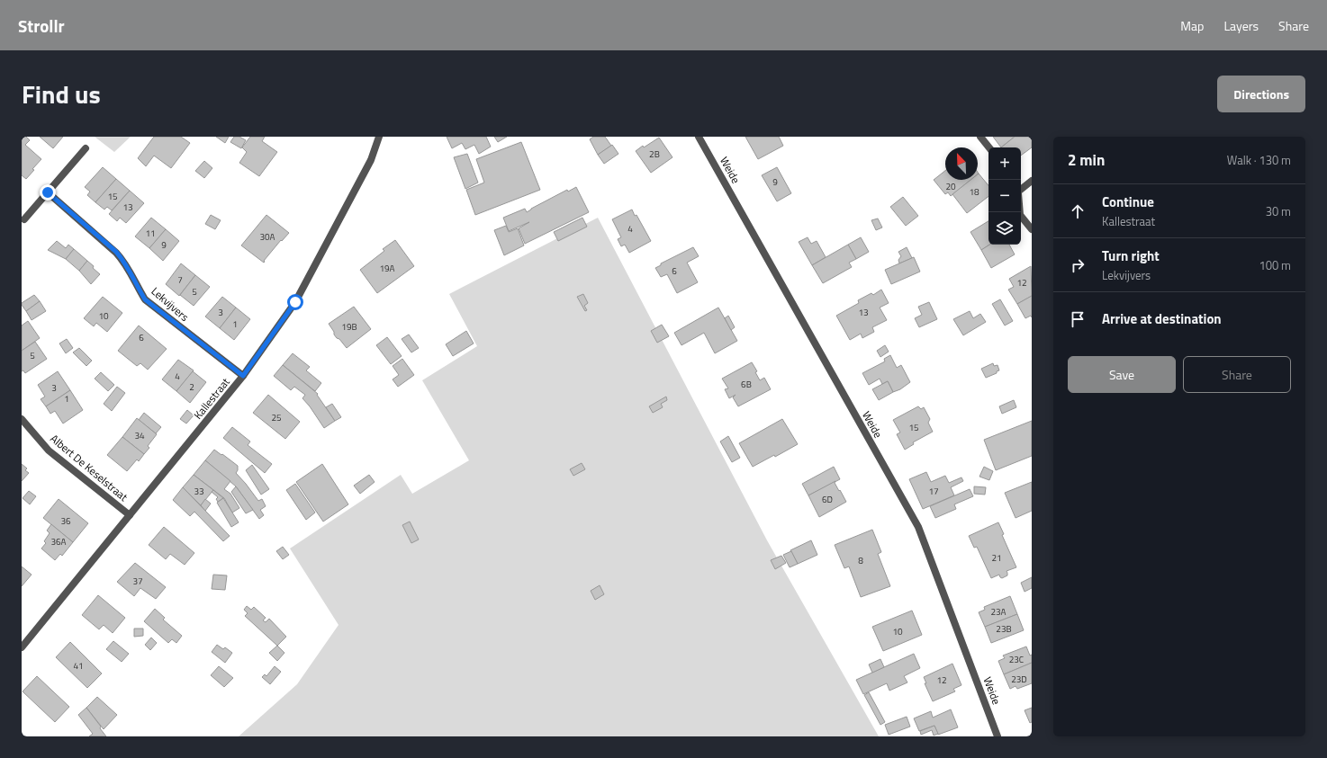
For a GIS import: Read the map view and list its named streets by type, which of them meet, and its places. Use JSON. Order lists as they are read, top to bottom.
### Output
{
  "streets": {
    "street": [
      "Weide",
      "Lekvijvers",
      "Kallestraat",
      "Albert De Keselstraat"
    ]
  },
  "crossings": [
    ["Lekvijvers", "Kallestraat"],
    ["Kallestraat", "Albert De Keselstraat"]
  ],
  "house_numbers": [
    "2B",
    "9",
    "20",
    "18",
    "15",
    "13",
    "4",
    "11",
    "30A",
    "9",
    "19A",
    "6",
    "7",
    "12",
    "5",
    "3",
    "13",
    "10",
    "1",
    "19B",
    "6",
    "5",
    "4",
    "6B",
    "2",
    "3",
    "1",
    "25",
    "15",
    "34",
    "33",
    "17",
    "6D",
    "36",
    "36A",
    "21",
    "8",
    "37",
    "23A",
    "23B",
    "10",
    "23C",
    "41",
    "23D",
    "12"
  ],
  "north": "top left",
  "page": {
    "header": "Strollr",
    "nav": ["Map", "Layers", "Share"],
    "title": "Find us",
    "buttons": [
      "Directions",
      ["Save", "Share"]
    ],
    "heading": ["2 min", "Walk · 130 m"],
    "map_buttons": ["+", "−"],
    "list": [
      ["Continue", "Kallestraat", "30 m"],
      ["Turn right", "Lekvijvers", "100 m"],
      "Arrive at destination"
    ]
  }
}
